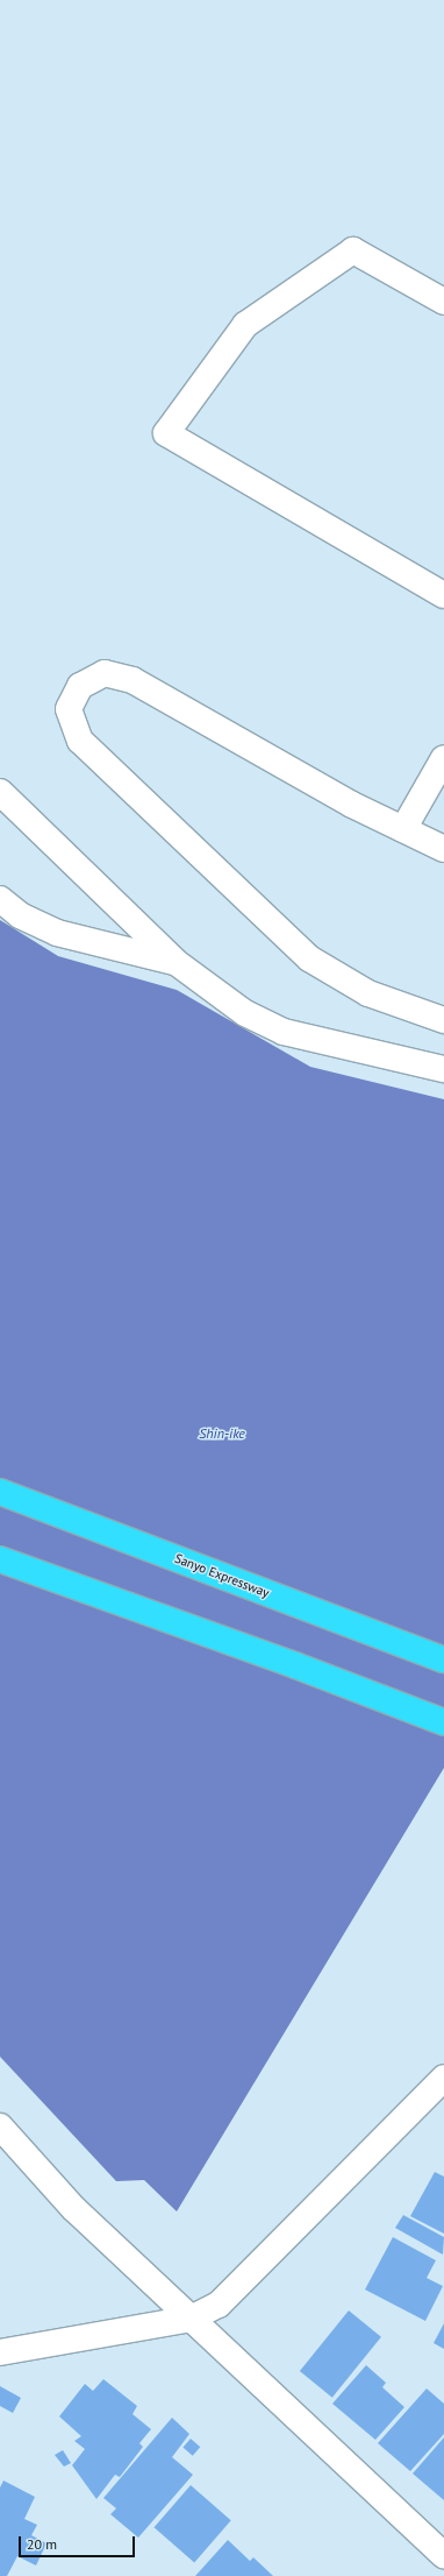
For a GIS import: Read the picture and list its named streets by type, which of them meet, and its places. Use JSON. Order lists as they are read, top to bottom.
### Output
{
  "streets": {
    "highway": ["Sanyo Expressway"]
  },
  "water": ["Shin-ike"],
  "scale_bar": "20 m"
}
